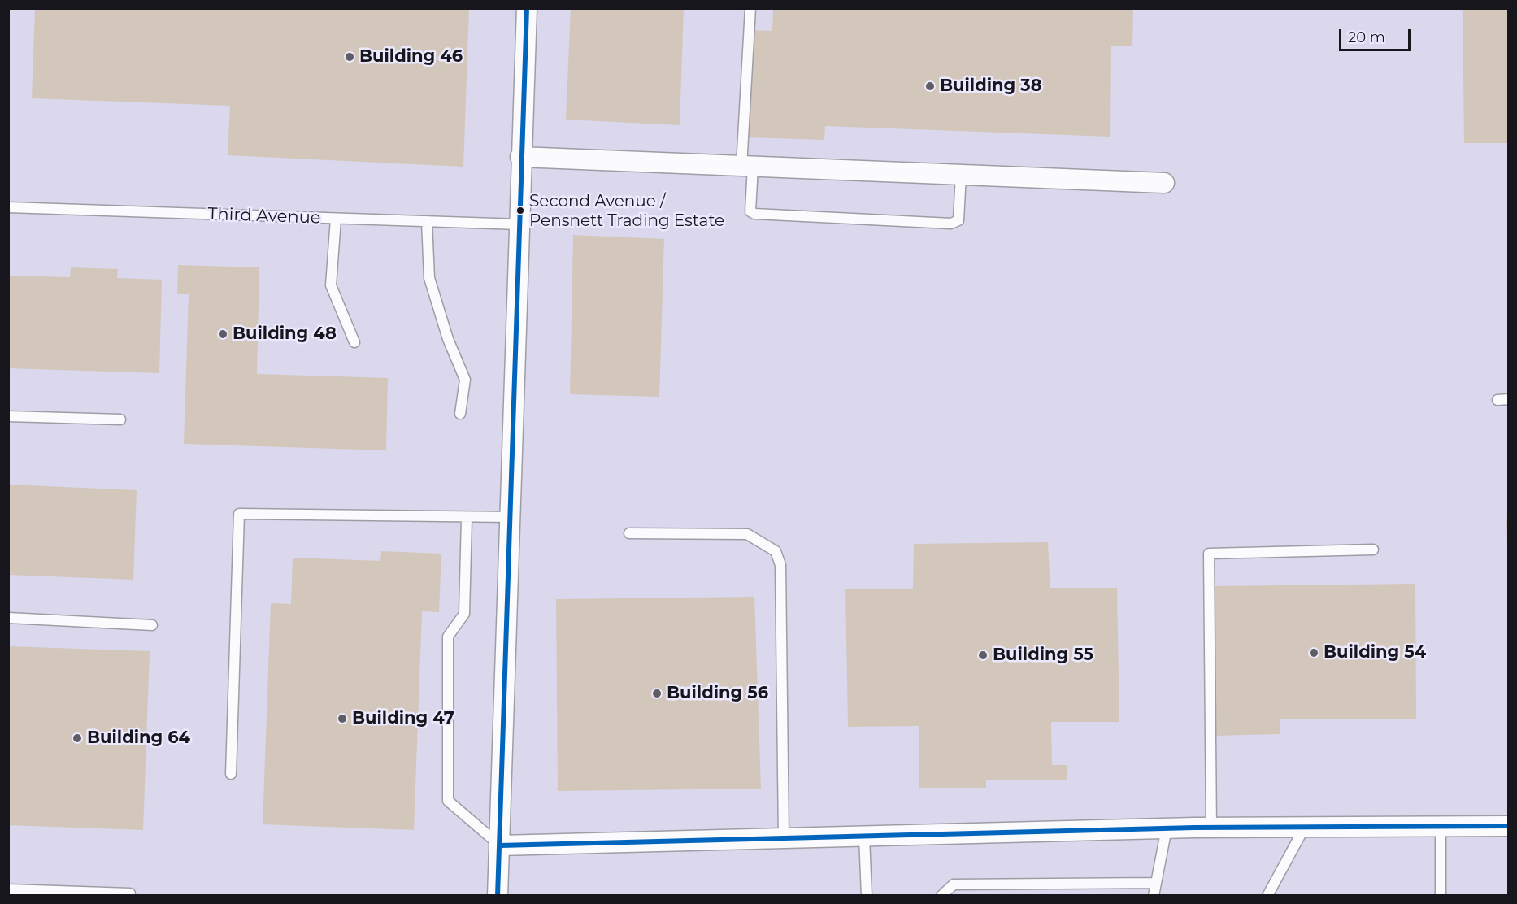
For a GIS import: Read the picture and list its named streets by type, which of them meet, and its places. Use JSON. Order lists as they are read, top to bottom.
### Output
{
  "streets": {
    "lane": ["Third Avenue"]
  },
  "places": [
    "Building 46",
    "Building 38",
    "Second Avenue / Pensnett Trading Estate",
    "Building 48",
    "Building 54",
    "Building 55",
    "Building 56",
    "Building 47",
    "Building 64"
  ],
  "scale_bar": "20 m"
}
